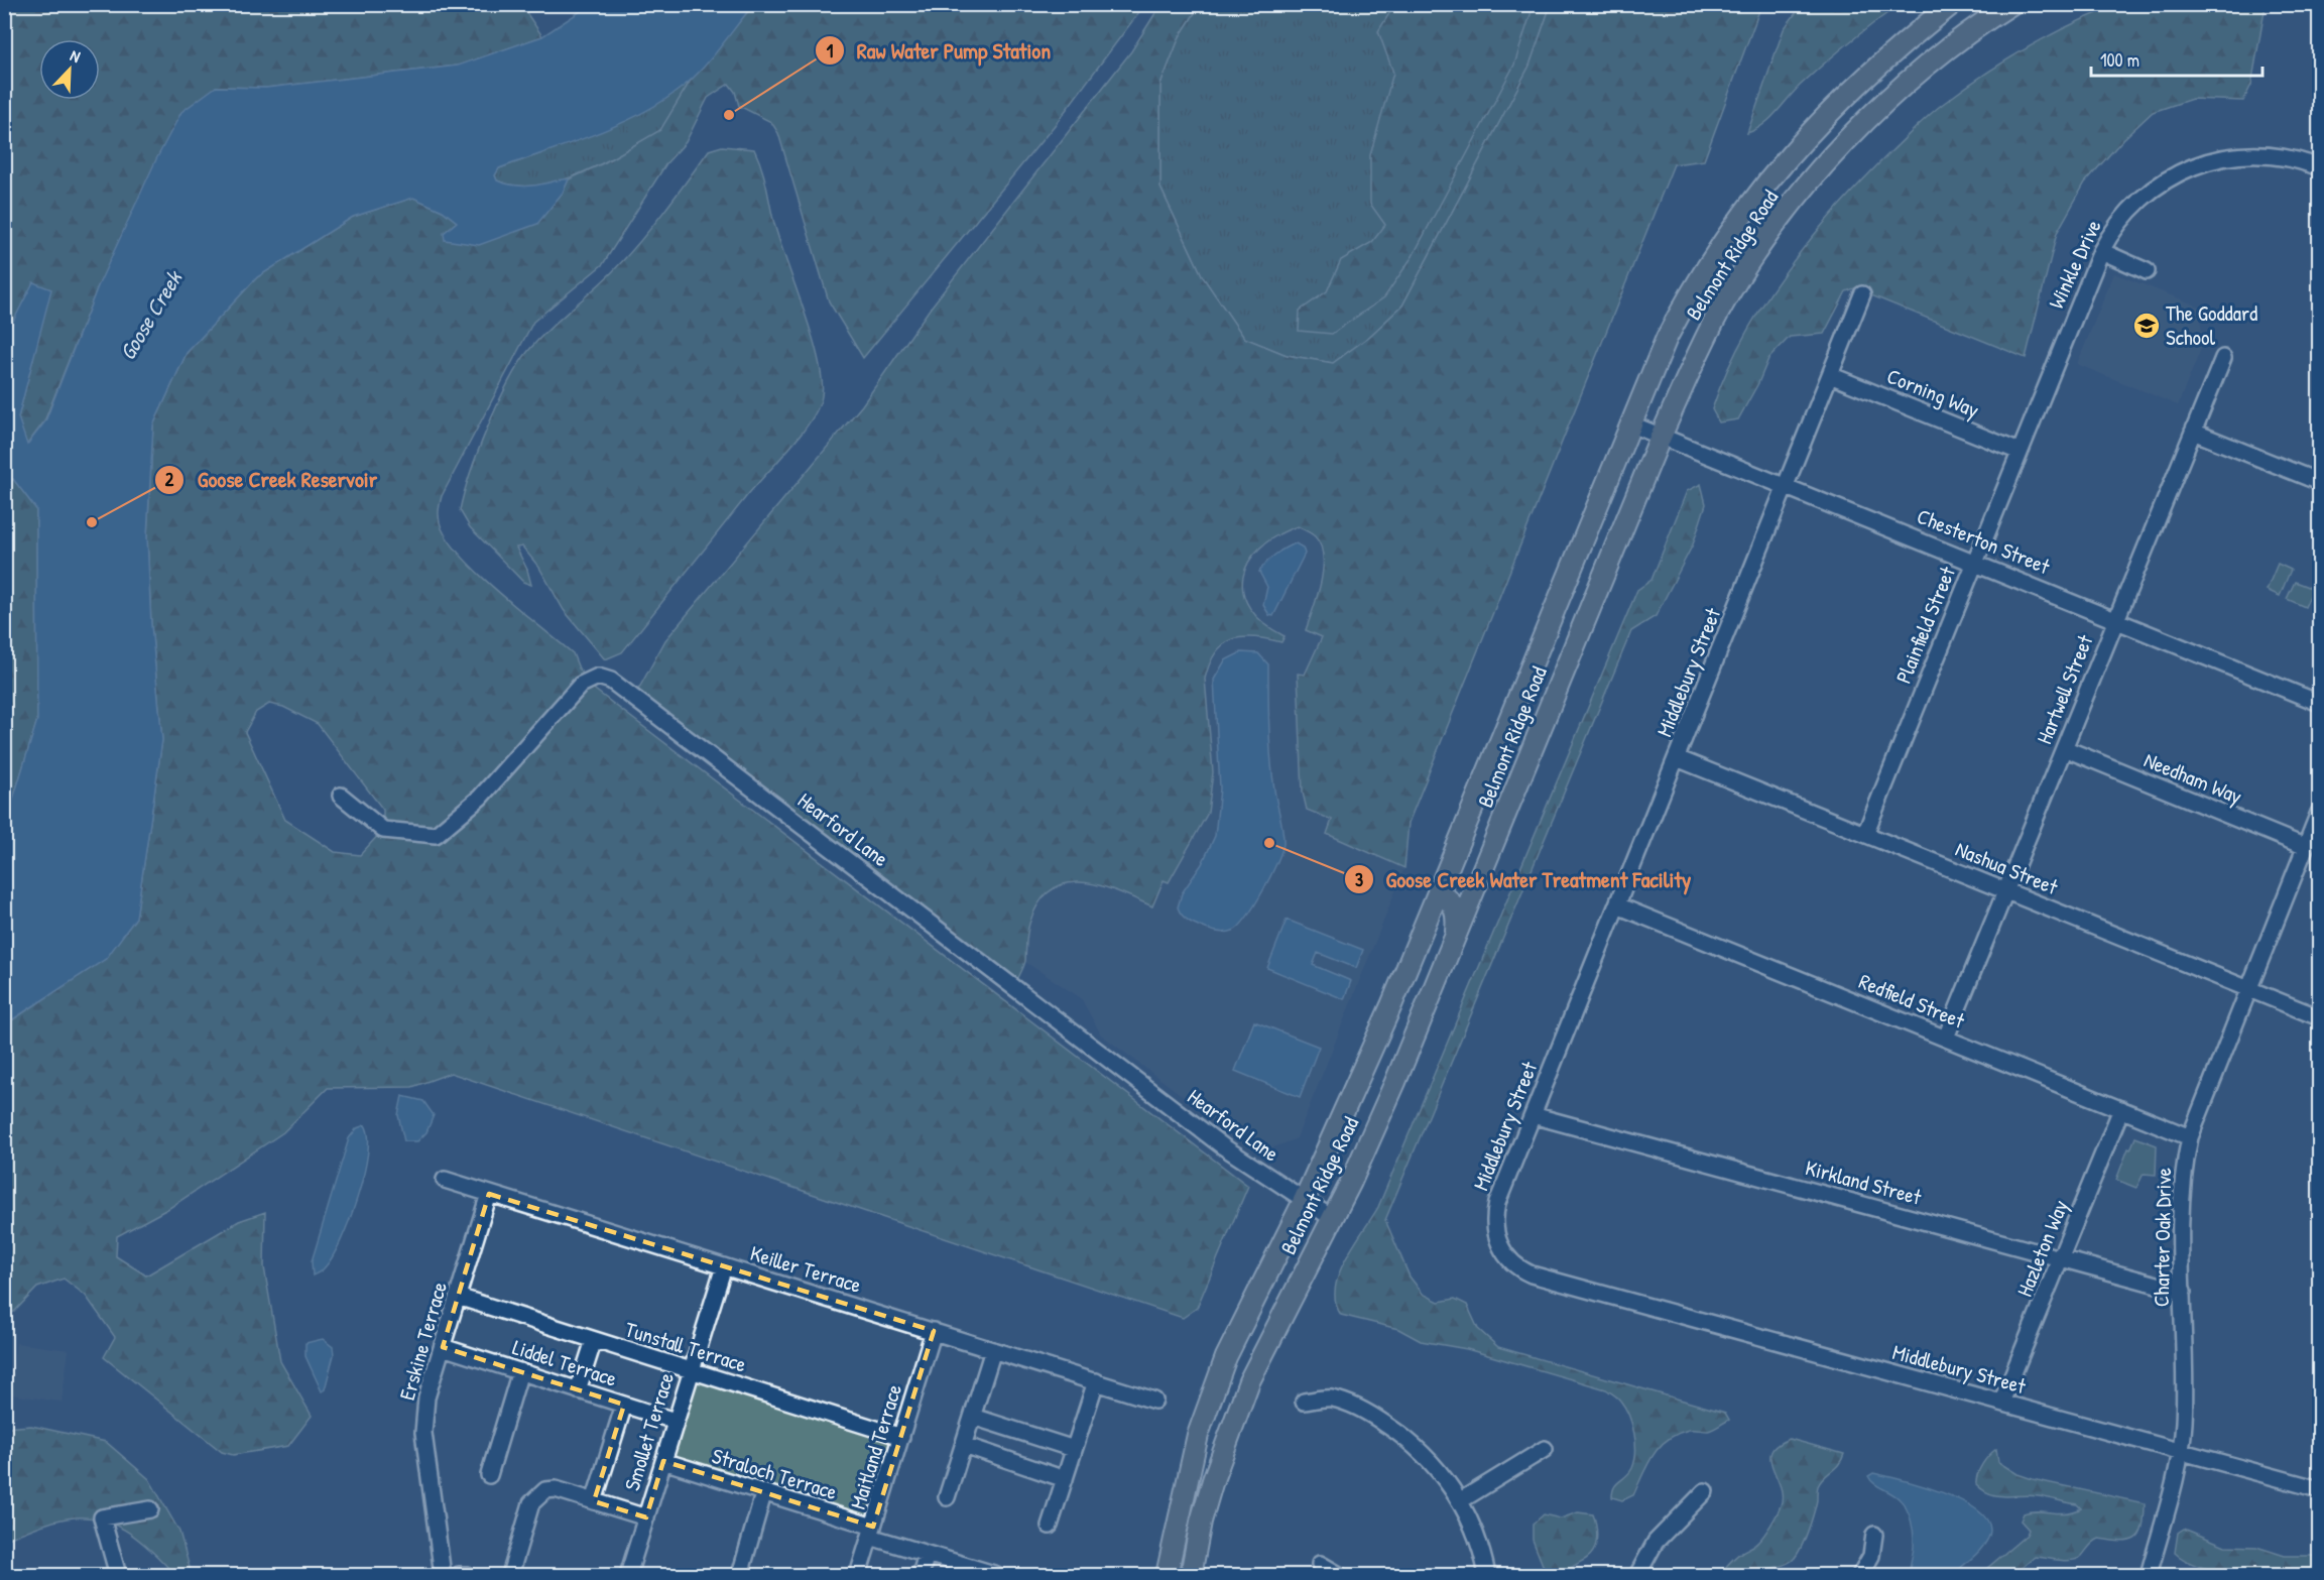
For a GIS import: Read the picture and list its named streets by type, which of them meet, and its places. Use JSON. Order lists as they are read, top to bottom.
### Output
{
  "streets": {
    "main road": ["Belmont Ridge Road"],
    "street": [
      "Winkle Drive",
      "Corning Way",
      "Chesterton Street",
      "Plainfield Street",
      "Middlebury Street",
      "Hartwell Street",
      "Needham Way",
      "Hearford Lane",
      "Nashua Street",
      "Redfield Street",
      "Kirkland Street",
      "Charter Oak Drive",
      "Hazleton Way",
      "Keiller Terrace",
      "Erskine Terrace",
      "Tunstall Terrace",
      "Liddel Terrace",
      "Smollet Terrace",
      "Maitland Terrace",
      "Straloch Terrace"
    ]
  },
  "crossings": [
    ["Belmont Ridge Road", "Chesterton Street"],
    ["Belmont Ridge Road", "Hearford Lane"],
    ["Winkle Drive", "Plainfield Street"],
    ["Corning Way", "Plainfield Street"],
    ["Corning Way", "Middlebury Street"],
    ["Chesterton Street", "Plainfield Street"],
    ["Chesterton Street", "Middlebury Street"],
    ["Chesterton Street", "Hartwell Street"],
    ["Plainfield Street", "Nashua Street"],
    ["Middlebury Street", "Nashua Street"],
    ["Middlebury Street", "Redfield Street"],
    ["Middlebury Street", "Kirkland Street"],
    ["Middlebury Street", "Charter Oak Drive"],
    ["Middlebury Street", "Hazleton Way"],
    ["Hartwell Street", "Needham Way"],
    ["Hartwell Street", "Nashua Street"],
    ["Hartwell Street", "Redfield Street"],
    ["Needham Way", "Charter Oak Drive"],
    ["Nashua Street", "Charter Oak Drive"],
    ["Redfield Street", "Charter Oak Drive"],
    ["Redfield Street", "Hazleton Way"],
    ["Kirkland Street", "Charter Oak Drive"],
    ["Kirkland Street", "Hazleton Way"],
    ["Keiller Terrace", "Erskine Terrace"],
    ["Keiller Terrace", "Smollet Terrace"],
    ["Keiller Terrace", "Maitland Terrace"],
    ["Erskine Terrace", "Tunstall Terrace"],
    ["Erskine Terrace", "Liddel Terrace"],
    ["Tunstall Terrace", "Smollet Terrace"],
    ["Tunstall Terrace", "Maitland Terrace"],
    ["Liddel Terrace", "Smollet Terrace"],
    ["Smollet Terrace", "Straloch Terrace"],
    ["Maitland Terrace", "Straloch Terrace"]
  ],
  "water": ["Goose Creek"],
  "places": {
    "other": ["Raw Water Pump Station", "Goose Creek Reservoir", "Goose Creek Water Treatment Facility"],
    "school or university": ["The Goddard School"]
  },
  "scale_bar": "100 m",
  "north": "top right"
}
